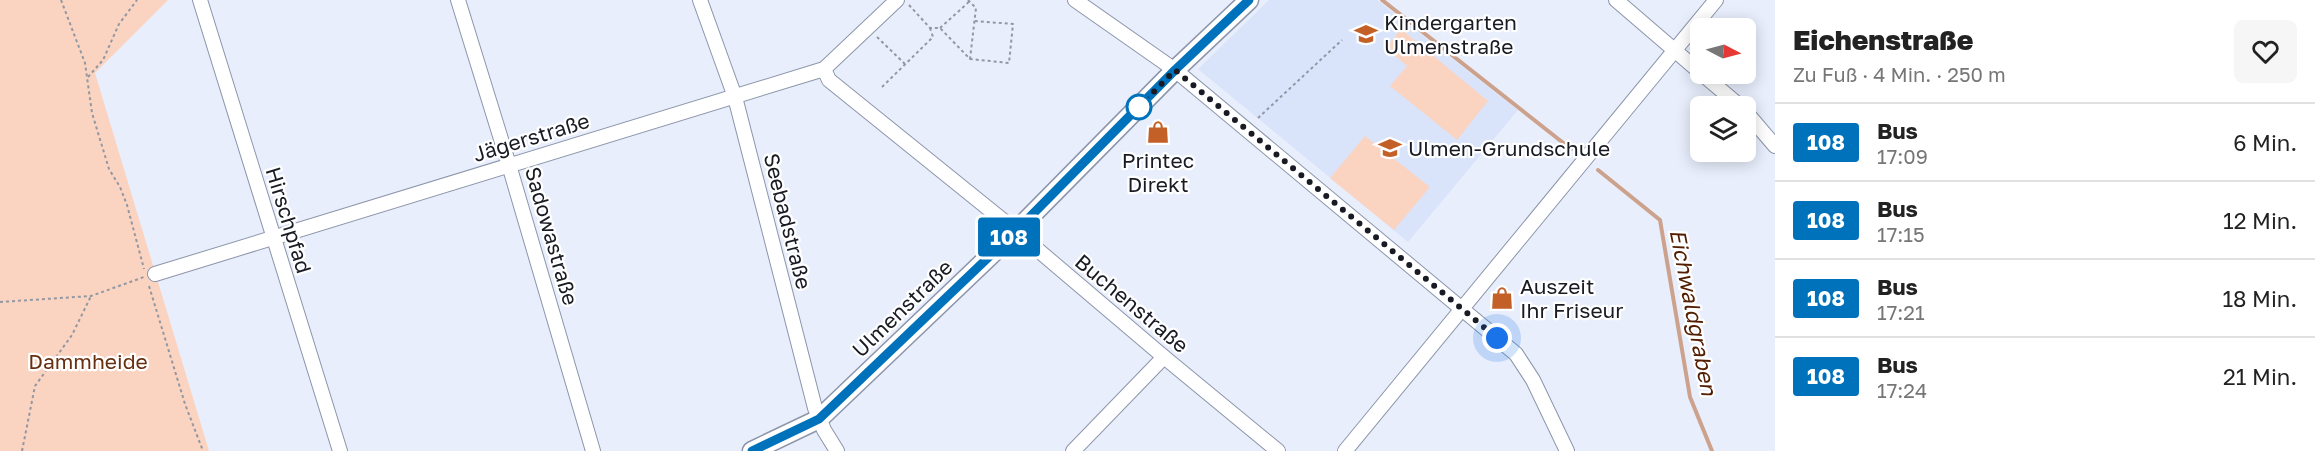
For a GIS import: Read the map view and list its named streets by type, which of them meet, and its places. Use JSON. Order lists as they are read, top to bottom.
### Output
{
  "streets": {
    "street": [
      "Jägerstraße",
      "Hirschpfad",
      "Seebadstraße",
      "Sadowastraße",
      "Buchenstraße",
      "Ulmenstraße"
    ]
  },
  "crossings": [
    ["Jägerstraße", "Hirschpfad"],
    ["Jägerstraße", "Seebadstraße"],
    ["Jägerstraße", "Sadowastraße"],
    ["Jägerstraße", "Buchenstraße"],
    ["Seebadstraße", "Ulmenstraße"],
    ["Buchenstraße", "Ulmenstraße"]
  ],
  "water": ["Eichwaldgraben"],
  "parks": ["Dammheide"],
  "places": {
    "school or university": ["Kindergarten Ulmenstraße", "Ulmen-Grundschule"],
    "shop": ["Printec Direkt", "Auszeit Ihr Friseur"]
  },
  "lines": ["bus line 108"],
  "north": "right",
  "page": {
    "on_map": "108",
    "heading": ["Eichenstraße", "Zu Fuß · 4 Min. · 250 m"],
    "list": [
      {
        "mark": "108",
        "name": "Bus",
        "note": "17:09",
        "value": "6 Min."
      },
      {
        "mark": "108",
        "name": "Bus",
        "note": "17:15",
        "value": "12 Min."
      },
      {
        "mark": "108",
        "name": "Bus",
        "note": "17:21",
        "value": "18 Min."
      },
      {
        "mark": "108",
        "name": "Bus",
        "note": "17:24",
        "value": "21 Min."
      }
    ]
  }
}
